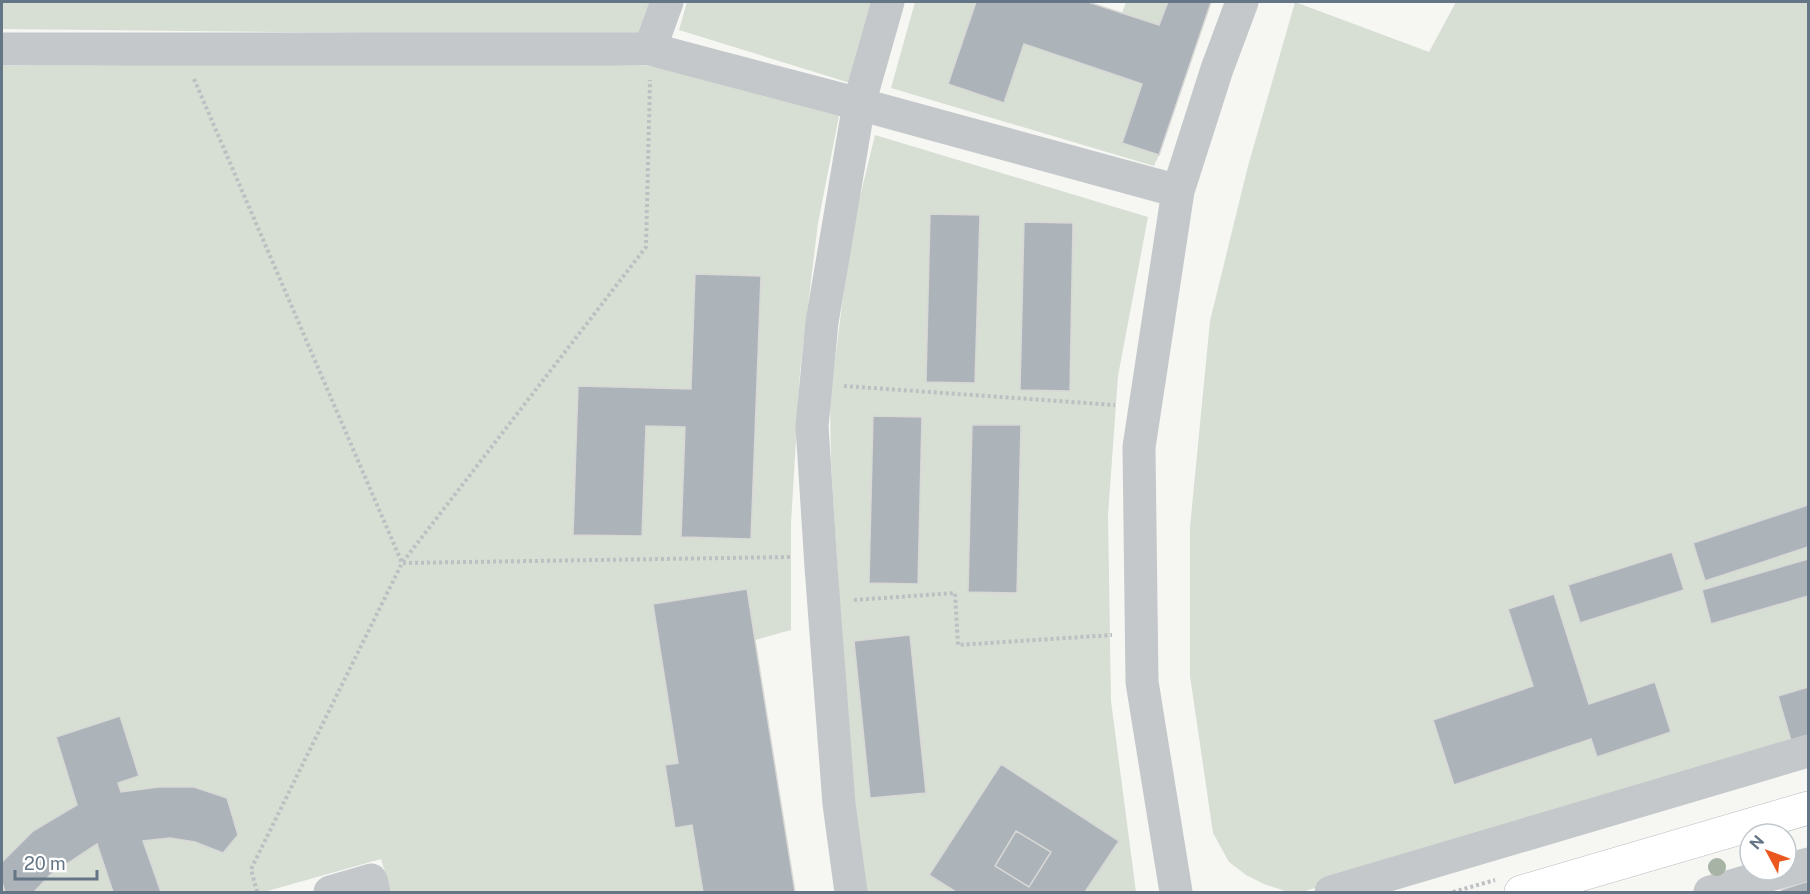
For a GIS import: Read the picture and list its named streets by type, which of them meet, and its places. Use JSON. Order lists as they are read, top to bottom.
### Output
{
  "scale_bar": "20 m",
  "north": "top left"
}
